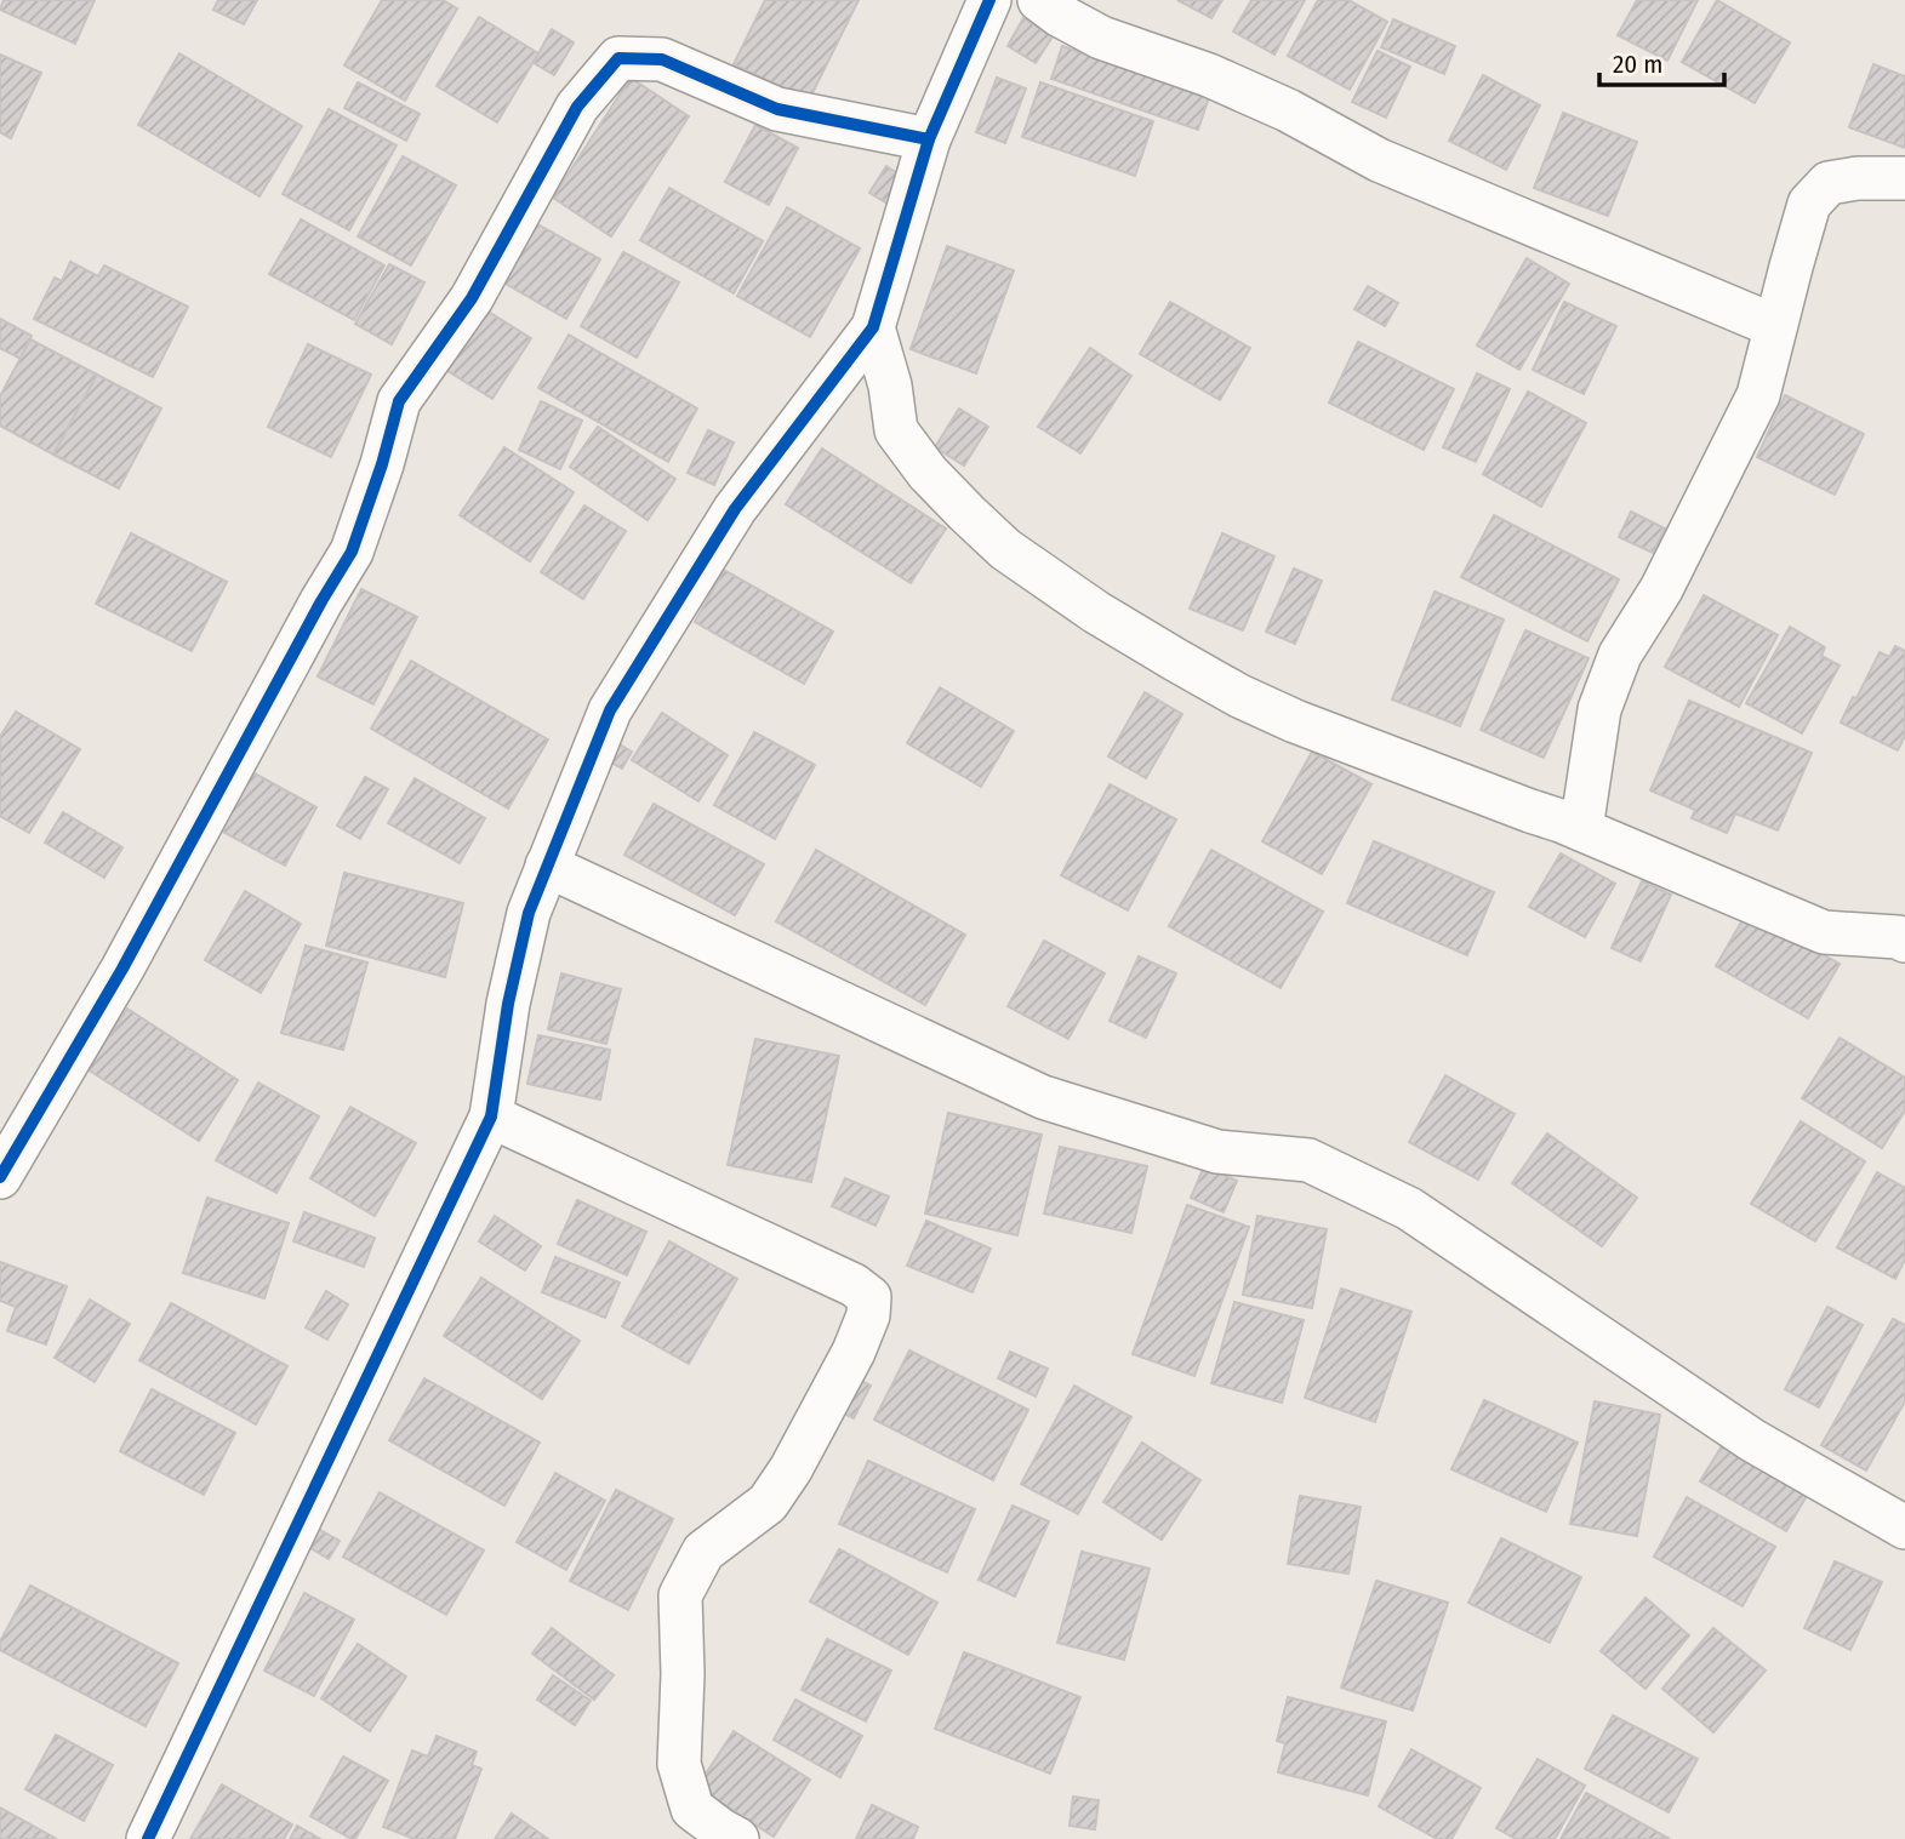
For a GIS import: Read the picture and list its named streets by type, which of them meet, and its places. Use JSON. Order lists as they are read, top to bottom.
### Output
{
  "scale_bar": "20 m"
}
